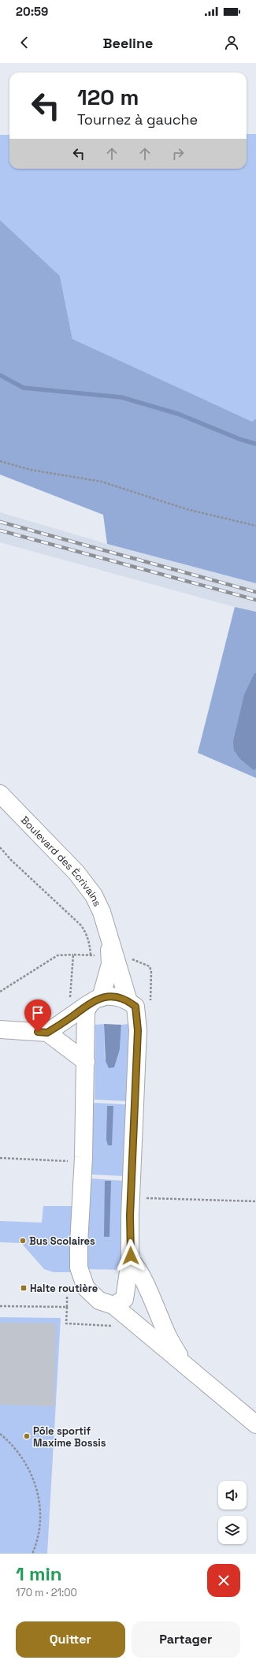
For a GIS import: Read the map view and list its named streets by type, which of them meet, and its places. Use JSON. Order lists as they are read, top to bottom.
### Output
{
  "streets": {
    "main road": ["Boulevard des Écrivains"]
  },
  "places": {
    "other": ["Bus Scolaires", "Pôle sportif Maxime Bossis"],
    "transit": ["Halte routière"]
  },
  "page": {
    "status": "20:59",
    "header": "Beeline",
    "turn": ["120 m", "Tournez à gauche"],
    "heading": ["1 min", "170 m · 21:00"],
    "buttons": ["Quitter", "Partager"]
  }
}
